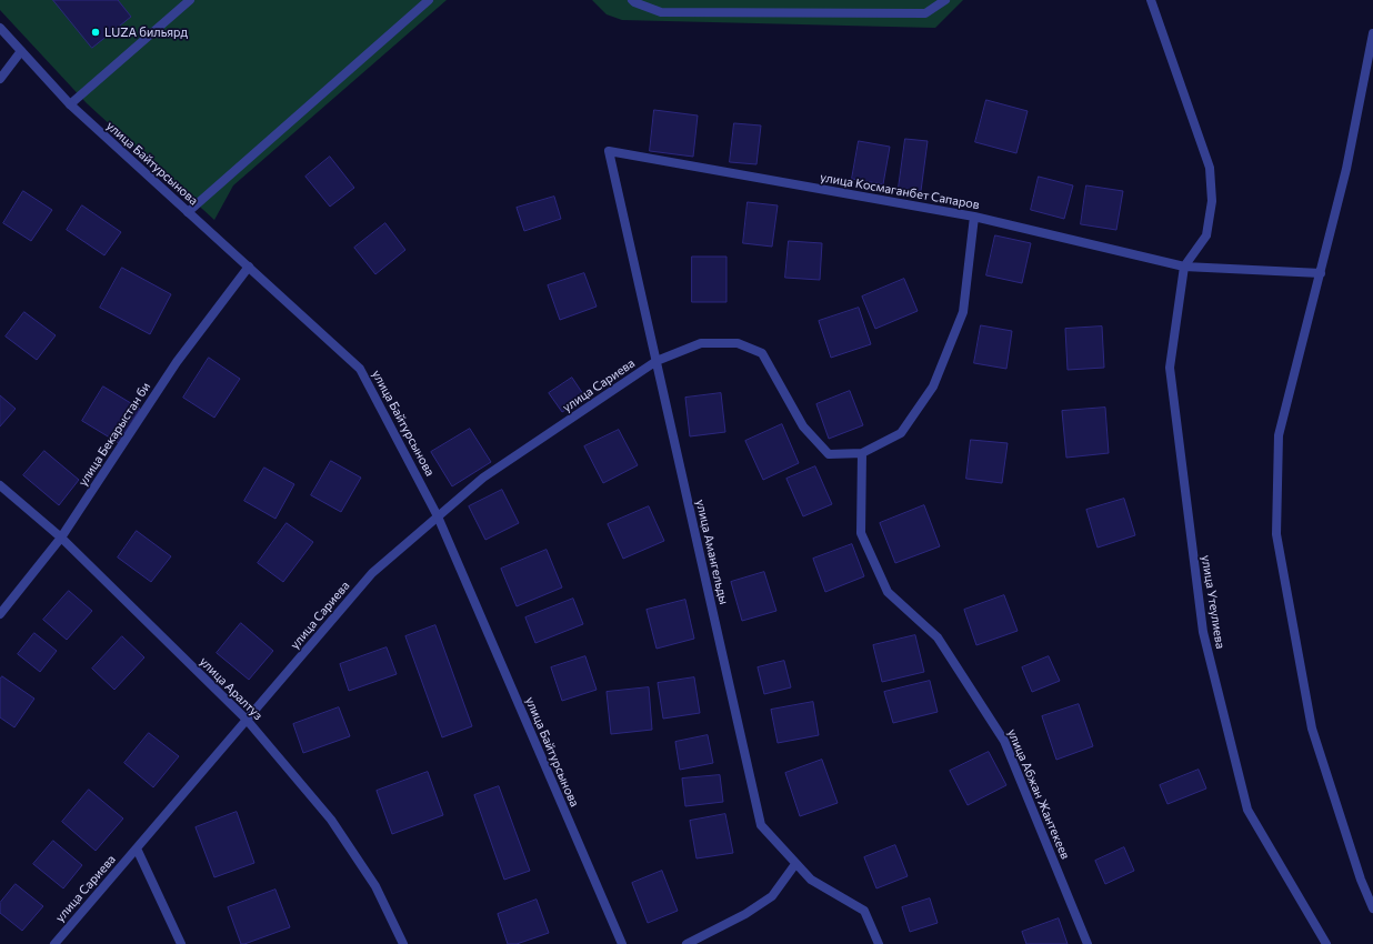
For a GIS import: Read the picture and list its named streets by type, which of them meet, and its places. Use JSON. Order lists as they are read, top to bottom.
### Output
{
  "streets": {
    "street": [
      "улица Байтурсынова",
      "улица Космаганбет Сапаров",
      "улица Сариева",
      "улица Бекарыстан би",
      "улица Амангельды",
      "улица Утеулиева",
      "улица Аралтуз",
      "улица Абжан Жантекеев"
    ]
  },
  "crossings": [
    ["улица Байтурсынова", "улица Сариева"],
    ["улица Байтурсынова", "улица Бекарыстан би"],
    ["улица Космаганбет Сапаров", "улица Амангельды"],
    ["улица Космаганбет Сапаров", "улица Утеулиева"],
    ["улица Сариева", "улица Амангельды"],
    ["улица Сариева", "улица Аралтуз"],
    ["улица Сариева", "улица Абжан Жантекеев"],
    ["улица Бекарыстан би", "улица Аралтуз"]
  ],
  "places": ["LUZA бильярд"]
}
